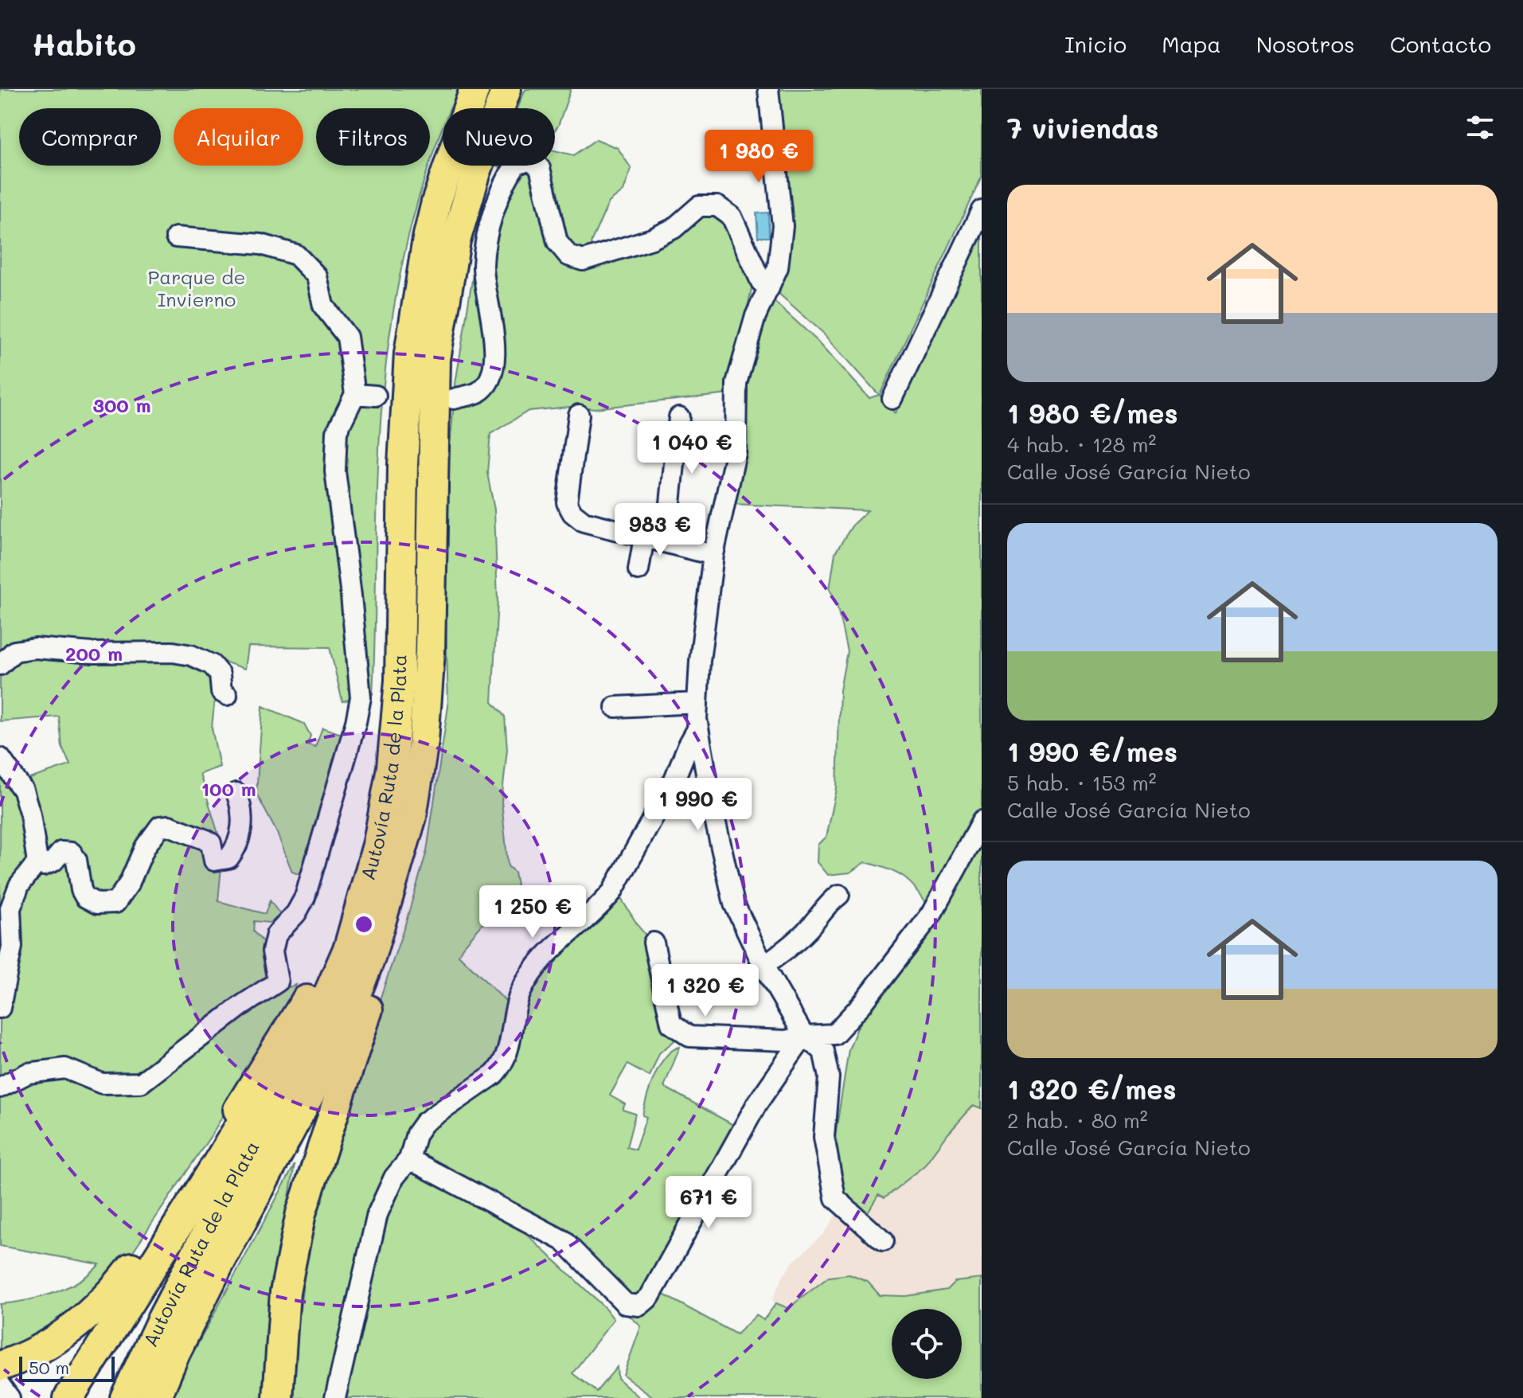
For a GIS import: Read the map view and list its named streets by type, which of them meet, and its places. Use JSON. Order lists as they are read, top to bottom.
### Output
{
  "streets": {
    "highway": ["Autovía Ruta de la Plata"]
  },
  "parks": ["Parque de Invierno"],
  "scale_bar": "50 m",
  "page": {
    "header": "Habito",
    "nav": [
      "Inicio",
      "Mapa",
      "Nosotros",
      "Contacto"
    ],
    "heading": "7 viviendas",
    "chip": [
      "Comprar",
      "Alquilar",
      "Filtros",
      "Nuevo"
    ],
    "price": [
      "1 980 €",
      "1 040 €",
      "983 €",
      "1 990 €",
      "1 250 €",
      "1 320 €",
      "671 €"
    ],
    "list": [
      {
        "name": "1 980 €/mes",
        "note": "4 hab. · 128 m² · Calle José García Nieto"
      },
      {
        "name": "1 990 €/mes",
        "note": "5 hab. · 153 m² · Calle José García Nieto"
      },
      {
        "name": "1 320 €/mes",
        "note": "2 hab. · 80 m² · Calle José García Nieto"
      }
    ],
    "scale": "50 m"
  },
  "rings": ["300 m", "200 m", "100 m"]
}
